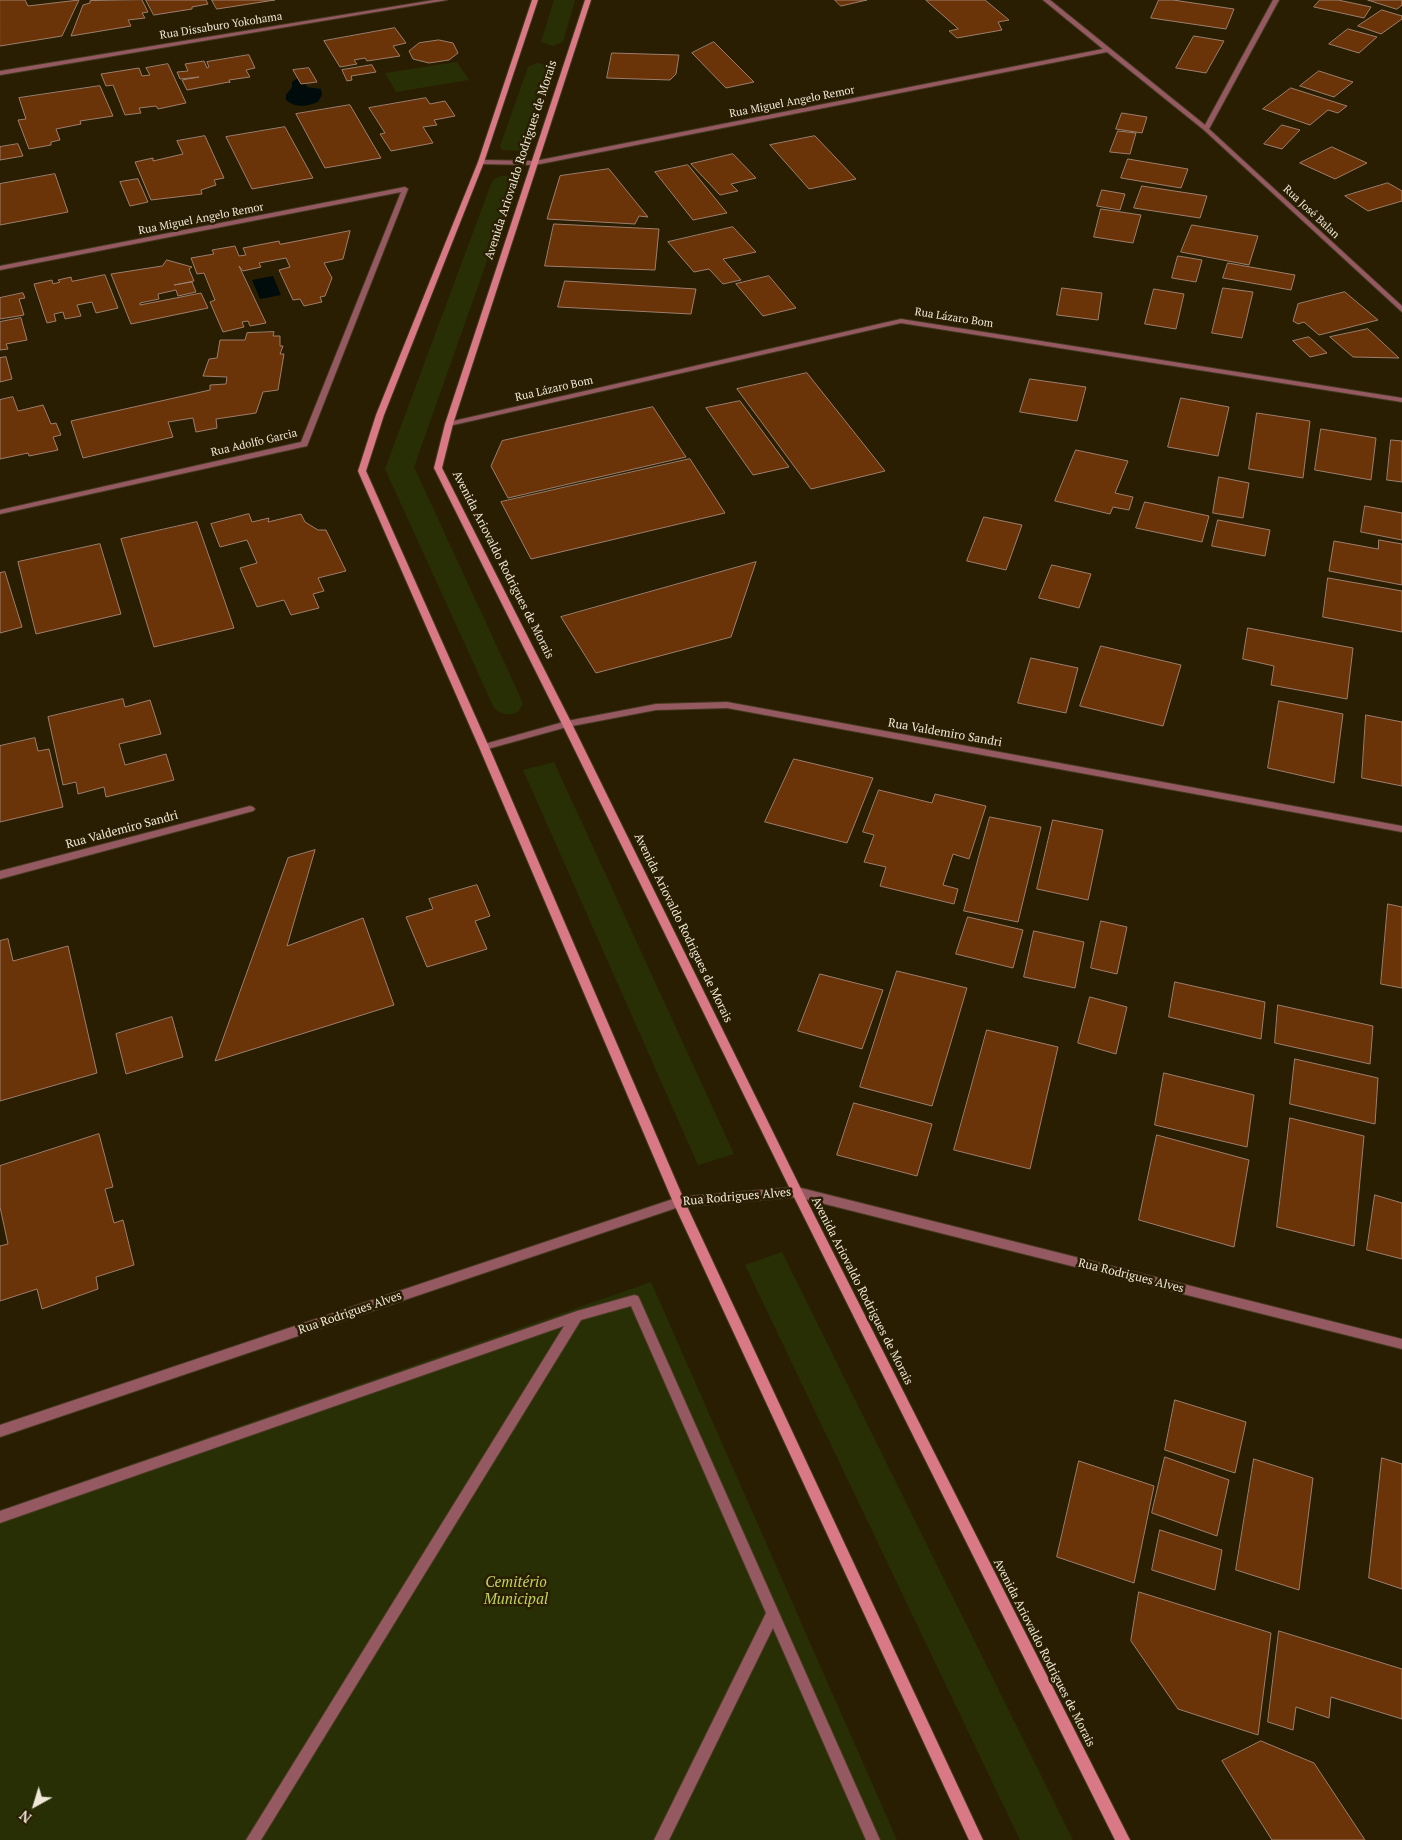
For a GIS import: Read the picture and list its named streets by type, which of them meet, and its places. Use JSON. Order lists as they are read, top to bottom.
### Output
{
  "streets": {
    "street": [
      "Rua Dissaburo Yokohama",
      "Rua Miguel Angelo Remor",
      "Avenida Ariovaldo Rodrigues de Morais",
      "Rua José Balan",
      "Rua Lázaro Bom",
      "Rua Adolfo Garcia",
      "Rua Valdemiro Sandri",
      "Rua Rodrigues Alves"
    ]
  },
  "crossings": [
    ["Rua Miguel Angelo Remor", "Avenida Ariovaldo Rodrigues de Morais"],
    ["Rua Miguel Angelo Remor", "Rua José Balan"],
    ["Rua Miguel Angelo Remor", "Rua Adolfo Garcia"],
    ["Avenida Ariovaldo Rodrigues de Morais", "Rua Lázaro Bom"],
    ["Avenida Ariovaldo Rodrigues de Morais", "Rua Valdemiro Sandri"],
    ["Avenida Ariovaldo Rodrigues de Morais", "Rua Rodrigues Alves"]
  ],
  "parks": ["Cemitério Municipal"],
  "north": "bottom left"
}
